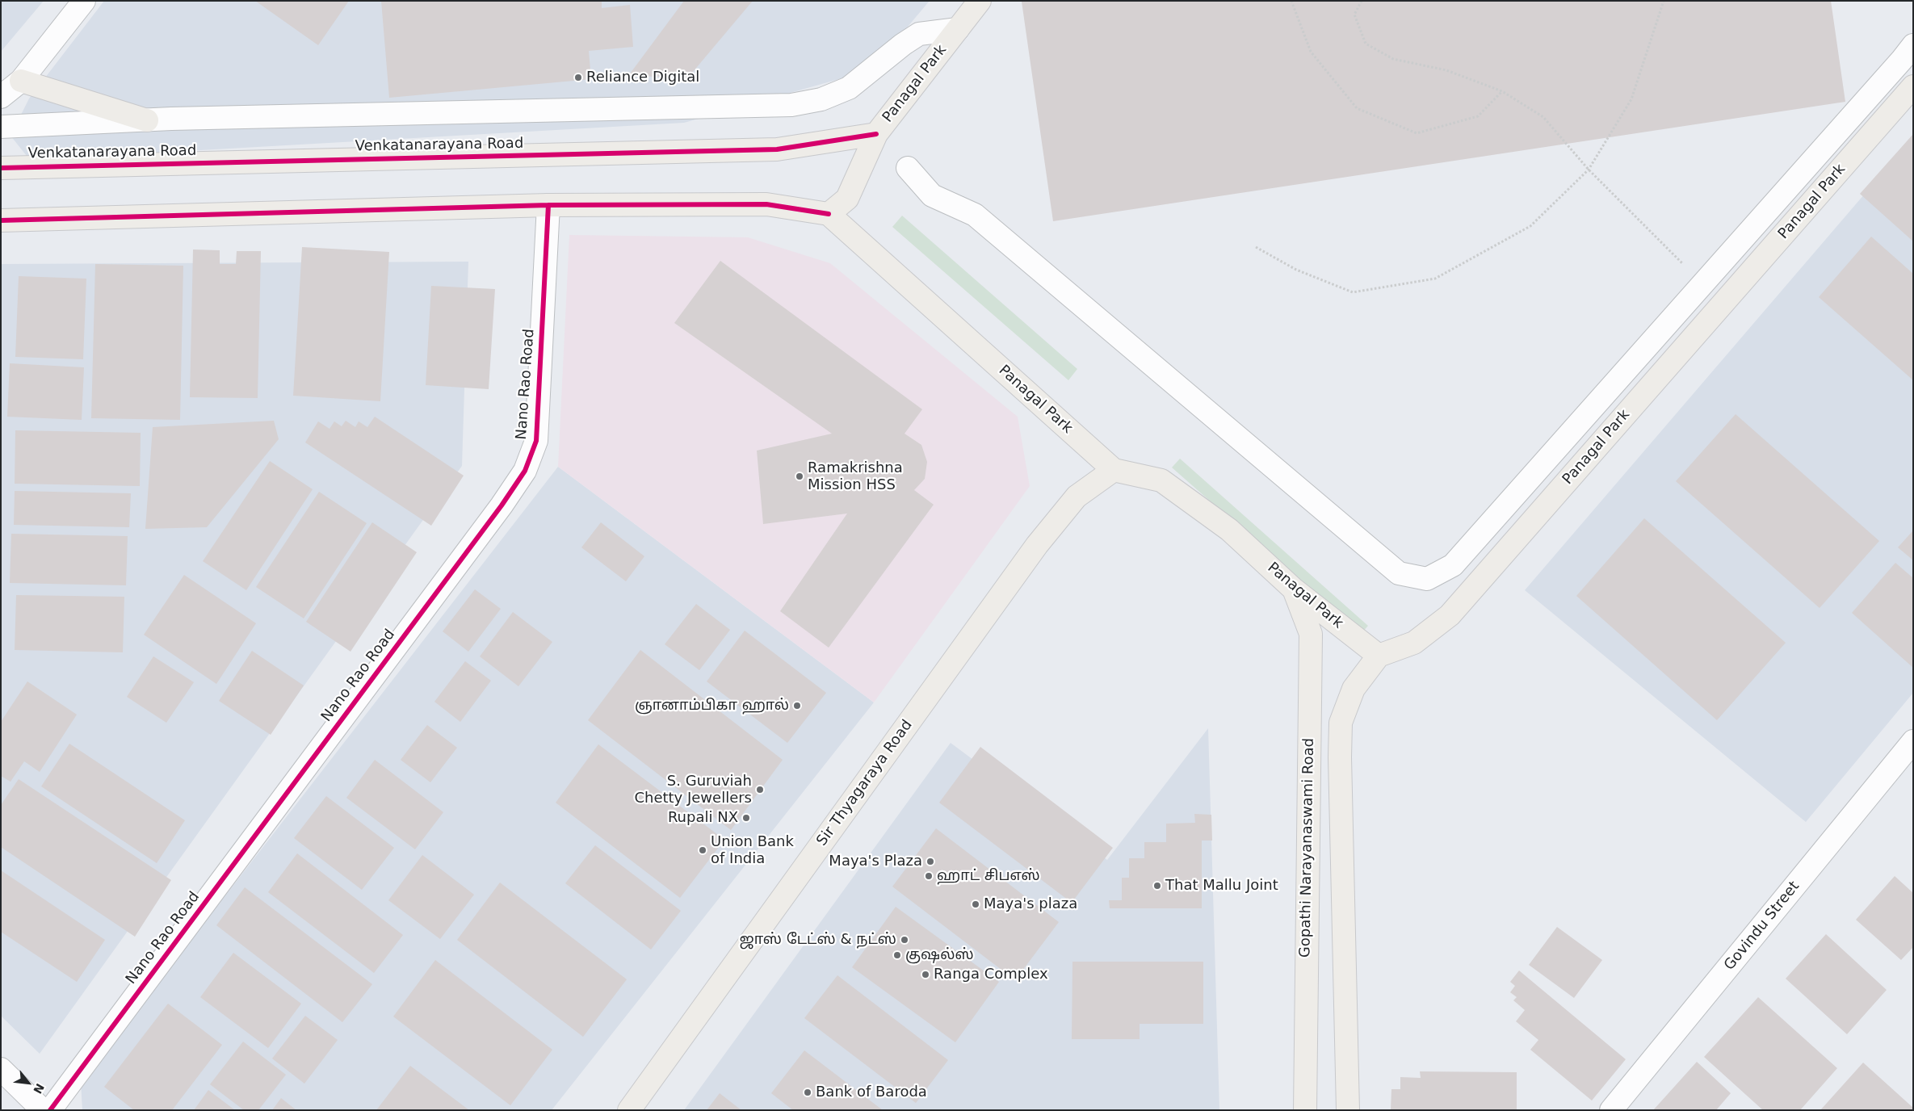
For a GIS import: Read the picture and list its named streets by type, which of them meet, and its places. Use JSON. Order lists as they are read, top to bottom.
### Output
{
  "streets": {
    "main road": [
      "Panagal Park",
      "Venkatanarayana Road",
      "Sir Thyagaraya Road",
      "Gopathi Narayanaswami Road"
    ],
    "street": ["Nano Rao Road", "Govindu Street"]
  },
  "crossings": [
    ["Panagal Park", "Venkatanarayana Road"],
    ["Panagal Park", "Sir Thyagaraya Road"],
    ["Panagal Park", "Gopathi Narayanaswami Road"]
  ],
  "places": [
    "Reliance Digital",
    "Ramakrishna Mission HSS",
    "ஞானாம்பிகா ஹால்",
    "S. Guruviah Chetty Jewellers",
    "Rupali NX",
    "Union Bank of India",
    "Maya's Plaza",
    "ஹாட் சிபஎஸ்",
    "That Mallu Joint",
    "Maya's plaza",
    "ஜாஸ் டேட்ஸ் & நட்ஸ்",
    "குஷல்ஸ்",
    "Ranga Complex",
    "Bank of Baroda"
  ],
  "north": "bottom right"
}
